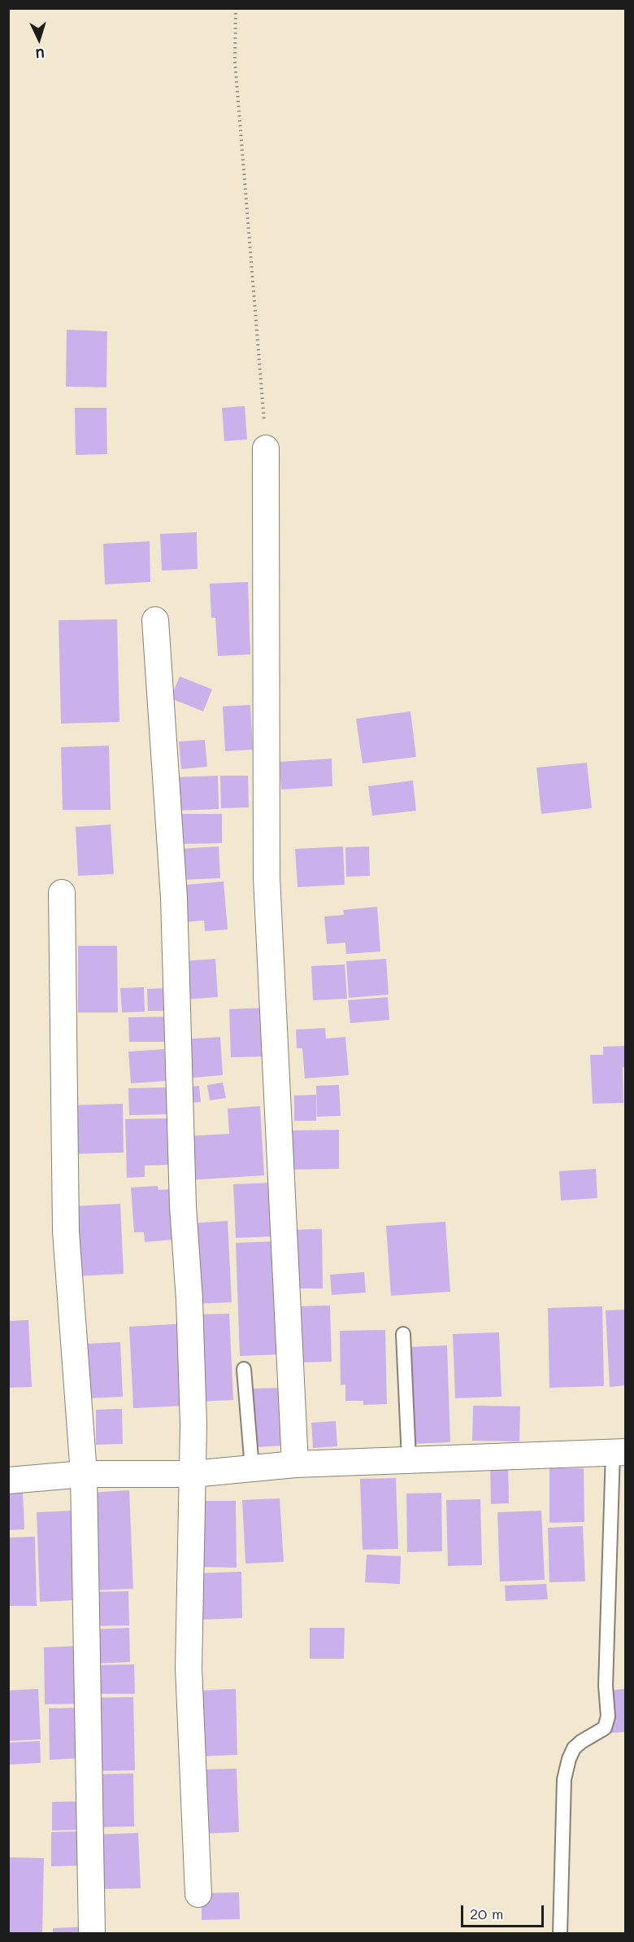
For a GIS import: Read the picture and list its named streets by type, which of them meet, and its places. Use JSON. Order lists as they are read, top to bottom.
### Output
{
  "scale_bar": "20 m",
  "north": "bottom"
}
